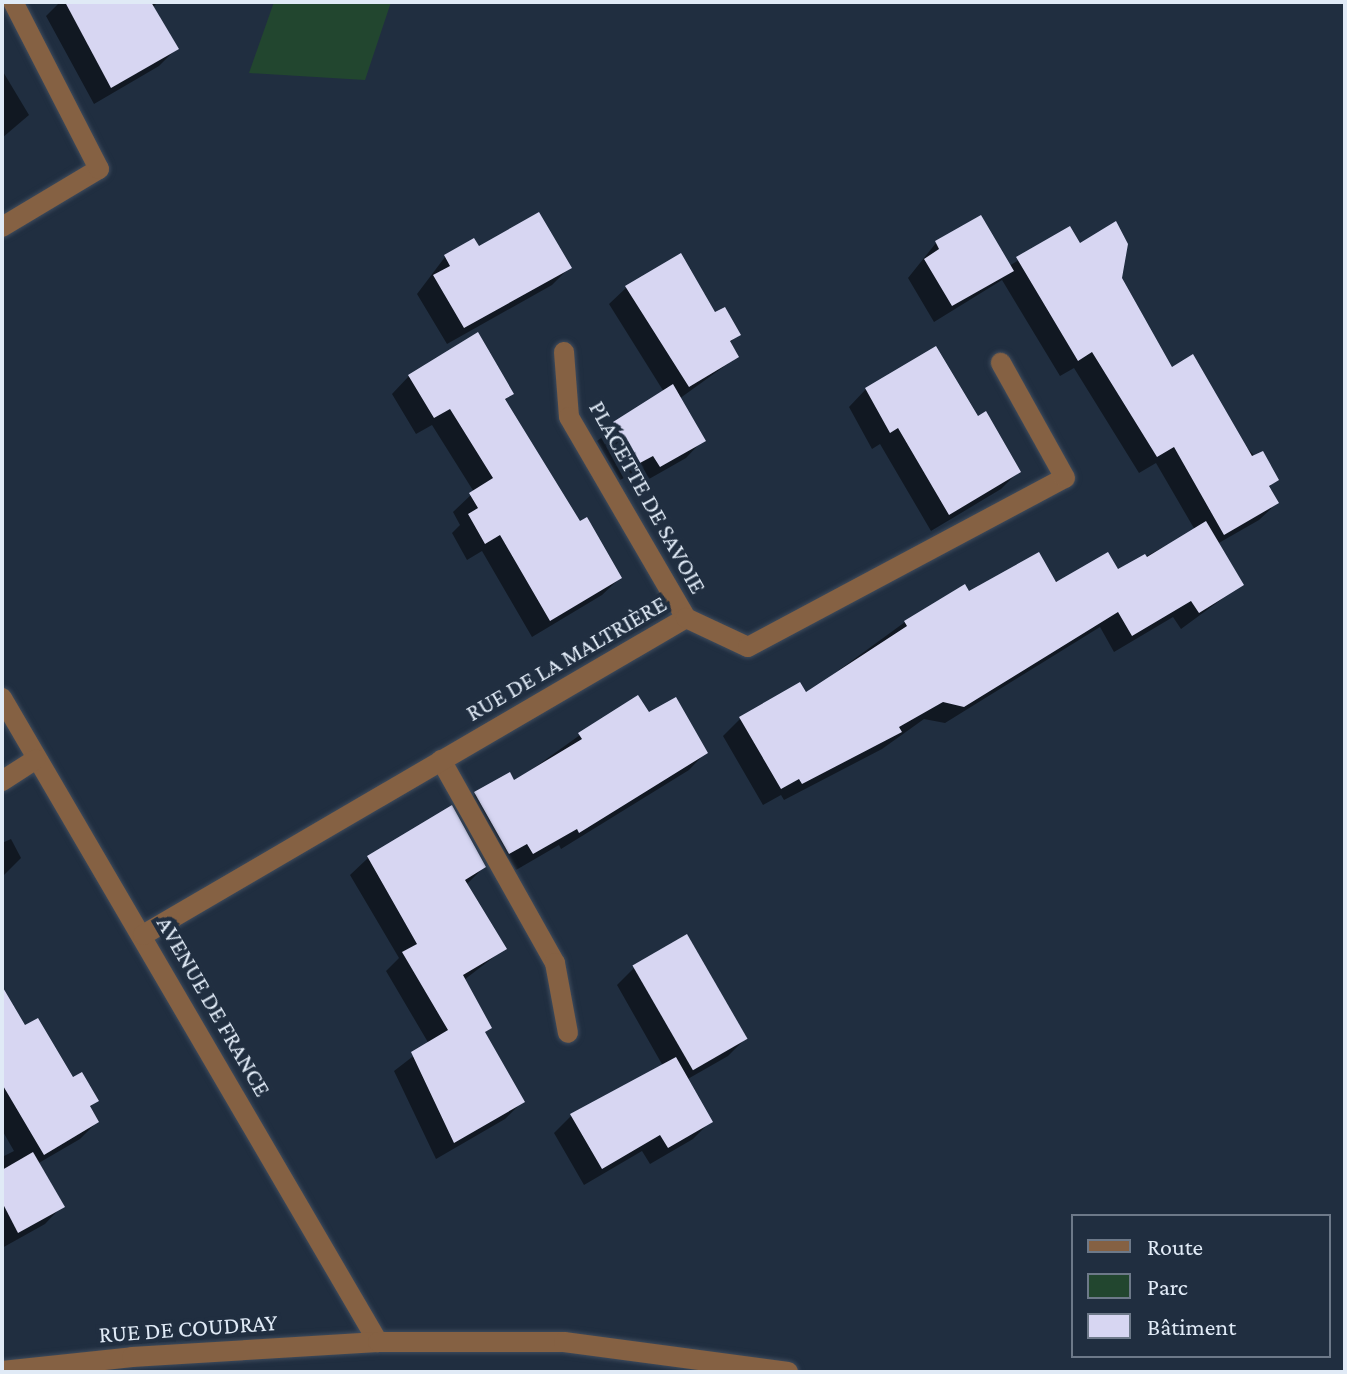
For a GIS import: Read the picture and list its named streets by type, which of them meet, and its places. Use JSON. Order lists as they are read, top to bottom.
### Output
{
  "streets": {
    "street": [
      "PLACETTE DE SAVOIE",
      "RUE DE LA MALTRIÈRE",
      "AVENUE DE FRANCE",
      "RUE DE COUDRAY"
    ]
  },
  "crossings": [
    ["PLACETTE DE SAVOIE", "RUE DE LA MALTRIÈRE"],
    ["RUE DE LA MALTRIÈRE", "AVENUE DE FRANCE"],
    ["AVENUE DE FRANCE", "RUE DE COUDRAY"]
  ],
  "legend": ["Route", "Parc", "Bâtiment"]
}
